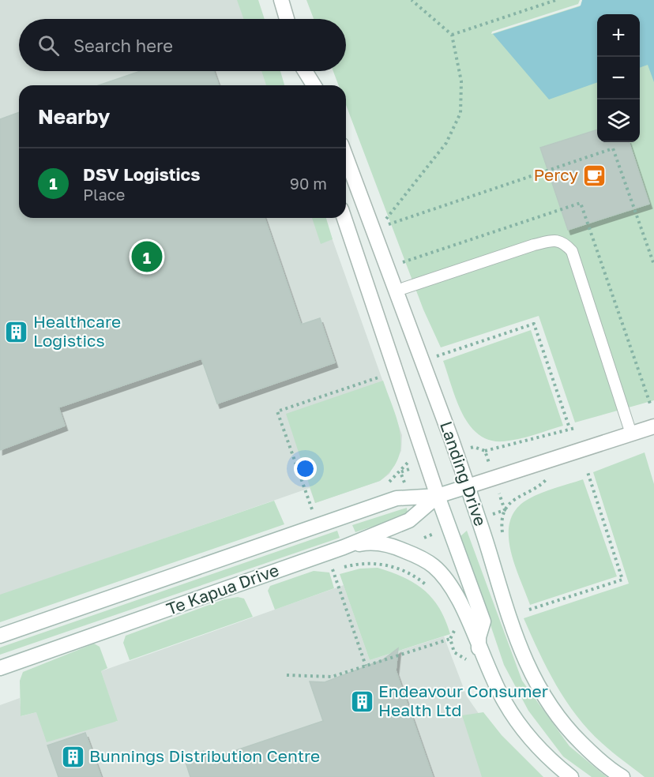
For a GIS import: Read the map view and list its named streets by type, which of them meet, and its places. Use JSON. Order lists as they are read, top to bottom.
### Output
{
  "streets": {
    "street": ["Landing Drive", "Te Kapua Drive"]
  },
  "crossings": [
    ["Landing Drive", "Te Kapua Drive"]
  ],
  "places": {
    "cafe": ["Percy"],
    "building": ["Healthcare Logistics", "Endeavour Consumer Health Ltd", "Bunnings Distribution Centre"]
  },
  "page": {
    "map_buttons": ["+", "−"],
    "search": "Search here",
    "heading": "Nearby",
    "list": [
      {
        "mark": "1",
        "name": "DSV Logistics",
        "note": "Place",
        "value": "90 m"
      }
    ],
    "pins": "1"
  }
}
